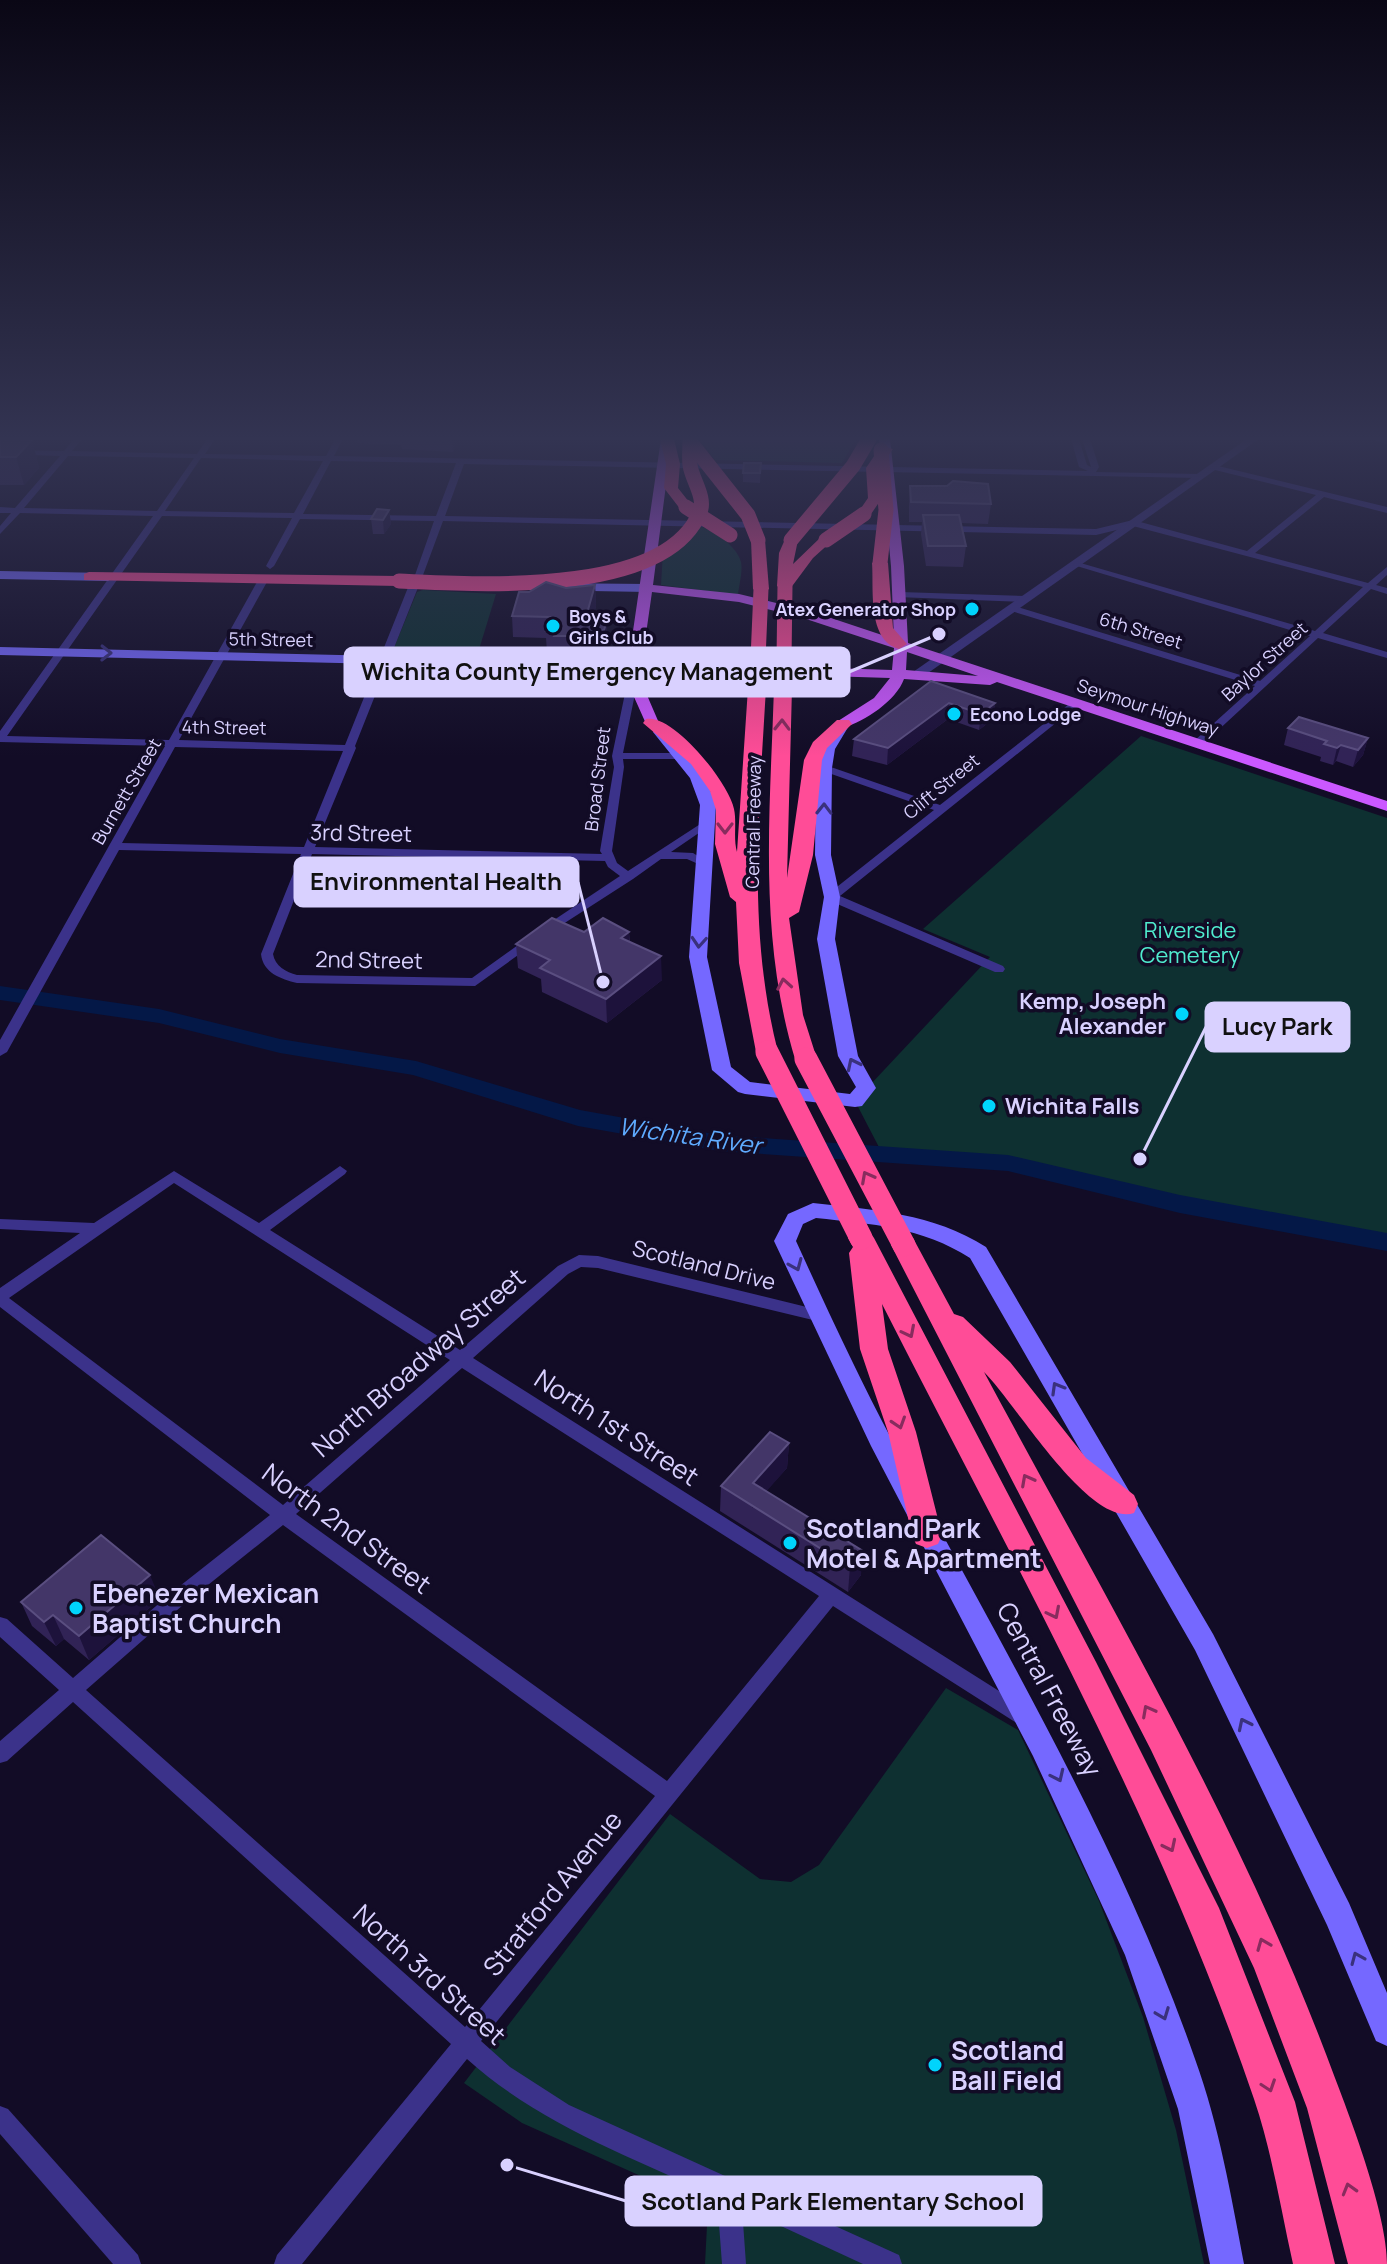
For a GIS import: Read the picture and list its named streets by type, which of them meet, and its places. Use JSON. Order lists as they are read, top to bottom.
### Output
{
  "streets": {
    "highway": ["Central Freeway"],
    "main road": ["5th Street", "Seymour Highway", "Broad Street"],
    "street": [
      "6th Street",
      "Baylor Street",
      "4th Street",
      "Clift Street",
      "Burnett Street",
      "3rd Street",
      "2nd Street",
      "Scotland Drive",
      "North Broadway Street",
      "North 1st Street",
      "North 2nd Street",
      "Stratford Avenue",
      "North 3rd Street"
    ]
  },
  "crossings": [
    ["6th Street", "Baylor Street"],
    ["5th Street", "Seymour Highway"],
    ["5th Street", "Broad Street"],
    ["5th Street", "Burnett Street"],
    ["Baylor Street", "Seymour Highway"],
    ["Seymour Highway", "Clift Street"],
    ["4th Street", "Burnett Street"],
    ["Broad Street", "3rd Street"],
    ["Broad Street", "2nd Street"],
    ["Burnett Street", "3rd Street"],
    ["Central Freeway", "Scotland Drive"],
    ["Central Freeway", "North 1st Street"],
    ["3rd Street", "2nd Street"],
    ["Scotland Drive", "North Broadway Street"],
    ["North Broadway Street", "North 1st Street"],
    ["North Broadway Street", "North 2nd Street"],
    ["North Broadway Street", "North 3rd Street"],
    ["North 1st Street", "Stratford Avenue"],
    ["North 2nd Street", "Stratford Avenue"],
    ["Stratford Avenue", "North 3rd Street"]
  ],
  "water": ["Wichita River"],
  "parks": ["Riverside Cemetery"],
  "places": [
    "Atex Generator Shop",
    "Boys & Girls Club",
    "Wichita County Emergency Management",
    "Econo Lodge",
    "Environmental Health",
    "Kemp, Joseph Alexander",
    "Wichita Falls",
    "Lucy Park",
    "Scotland Park Motel & Apartment",
    "Ebenezer Mexican Baptist Church",
    "Scotland Ball Field",
    "Scotland Park Elementary School"
  ]
}
